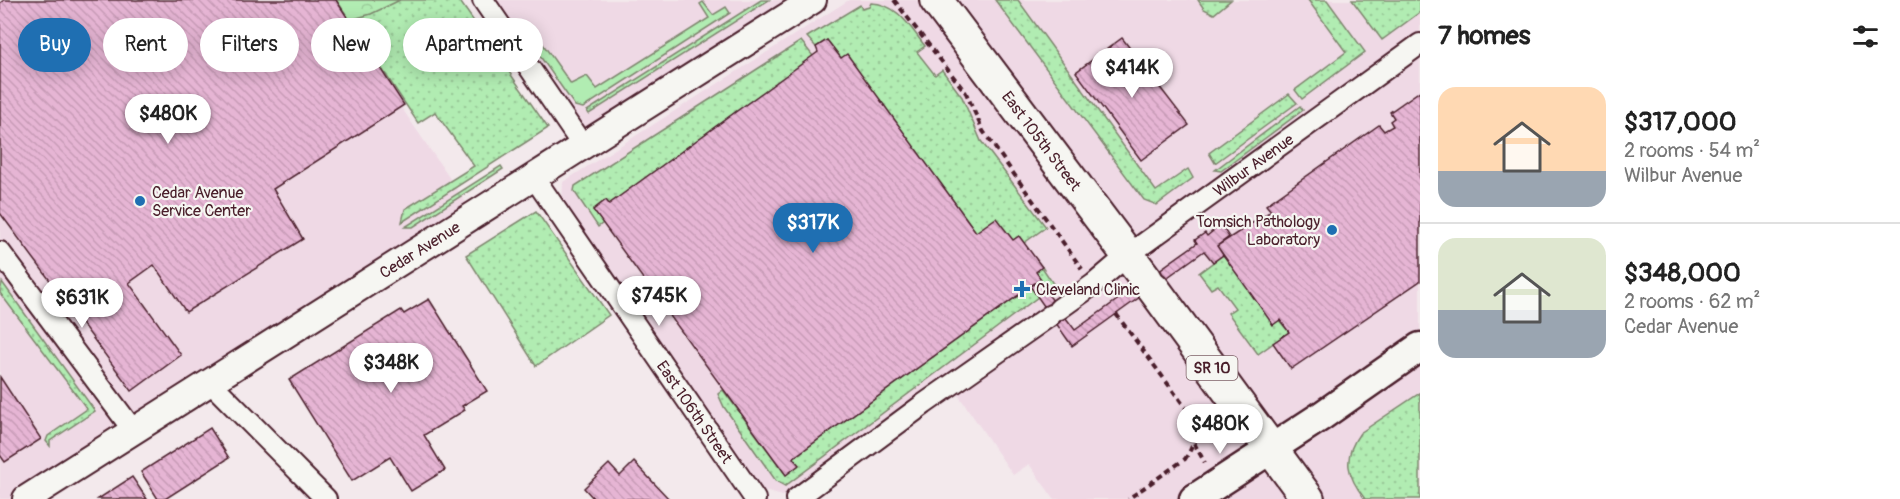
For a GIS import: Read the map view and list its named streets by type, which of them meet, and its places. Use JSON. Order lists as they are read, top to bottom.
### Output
{
  "streets": {
    "main road": ["East 105th Street", "SR 10"],
    "street": ["Wilbur Avenue", "Cedar Avenue", "East 106th Street"]
  },
  "crossings": [
    ["East 105th Street", "Wilbur Avenue"],
    ["Cedar Avenue", "East 106th Street"]
  ],
  "places": {
    "other": ["Cedar Avenue Service Center", "Tomsich Pathology Laboratory"],
    "health": ["Cleveland Clinic"]
  },
  "page": {
    "heading": "7 homes",
    "chip": [
      "Buy",
      "Rent",
      "Filters",
      "New",
      "Apartment"
    ],
    "price": [
      "$414K",
      "$480K",
      "$317K",
      "$745K",
      "$631K",
      "$348K",
      "$480K"
    ],
    "list": [
      {
        "name": "$317,000",
        "note": "2 rooms · 54 m² · Wilbur Avenue"
      },
      {
        "name": "$348,000",
        "note": "2 rooms · 62 m² · Cedar Avenue"
      }
    ]
  }
}
